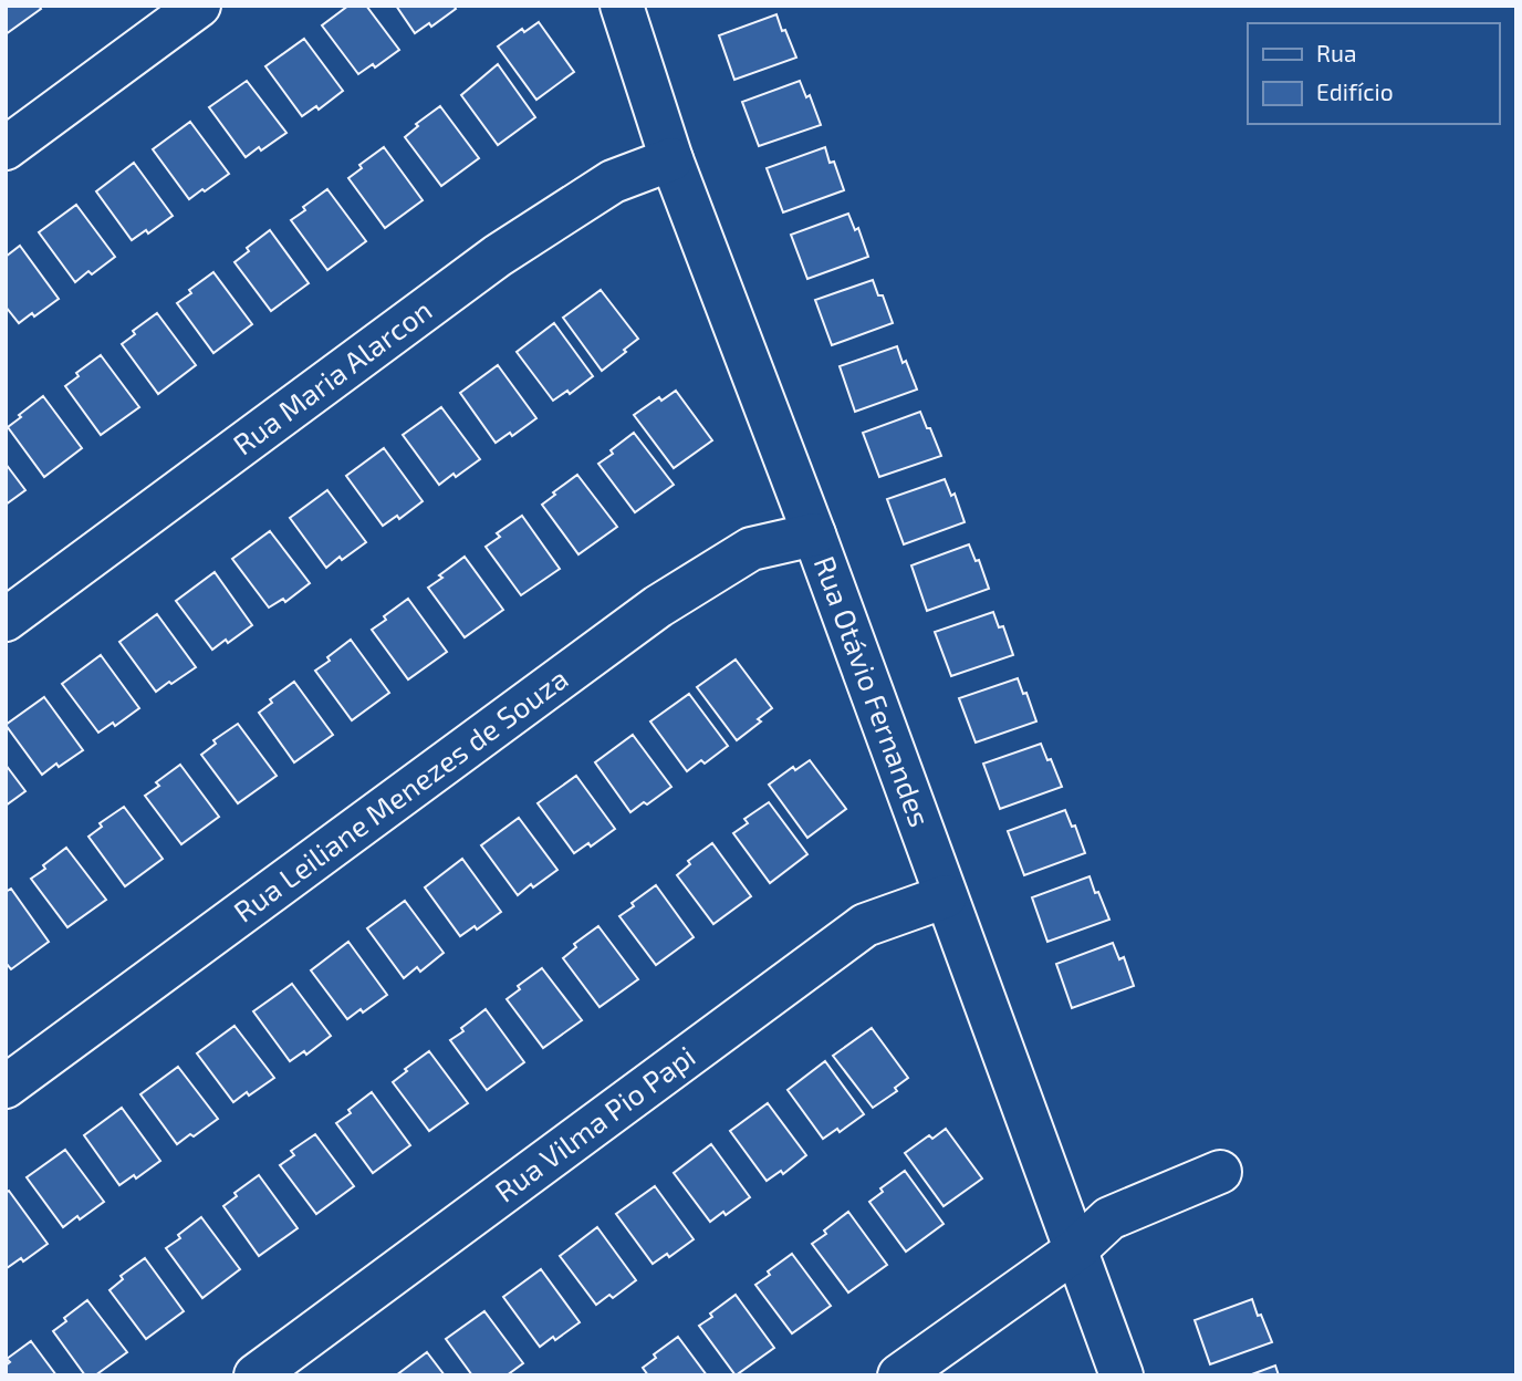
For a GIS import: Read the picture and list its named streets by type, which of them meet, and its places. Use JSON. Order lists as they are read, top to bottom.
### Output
{
  "streets": {
    "street": [
      "Rua Maria Alarcon",
      "Rua Otávio Fernandes",
      "Rua Leiliane Menezes de Souza",
      "Rua Vilma Pio Papi"
    ]
  },
  "crossings": [
    ["Rua Maria Alarcon", "Rua Otávio Fernandes"],
    ["Rua Otávio Fernandes", "Rua Leiliane Menezes de Souza"],
    ["Rua Otávio Fernandes", "Rua Vilma Pio Papi"]
  ],
  "legend": ["Rua", "Edifício"]
}
